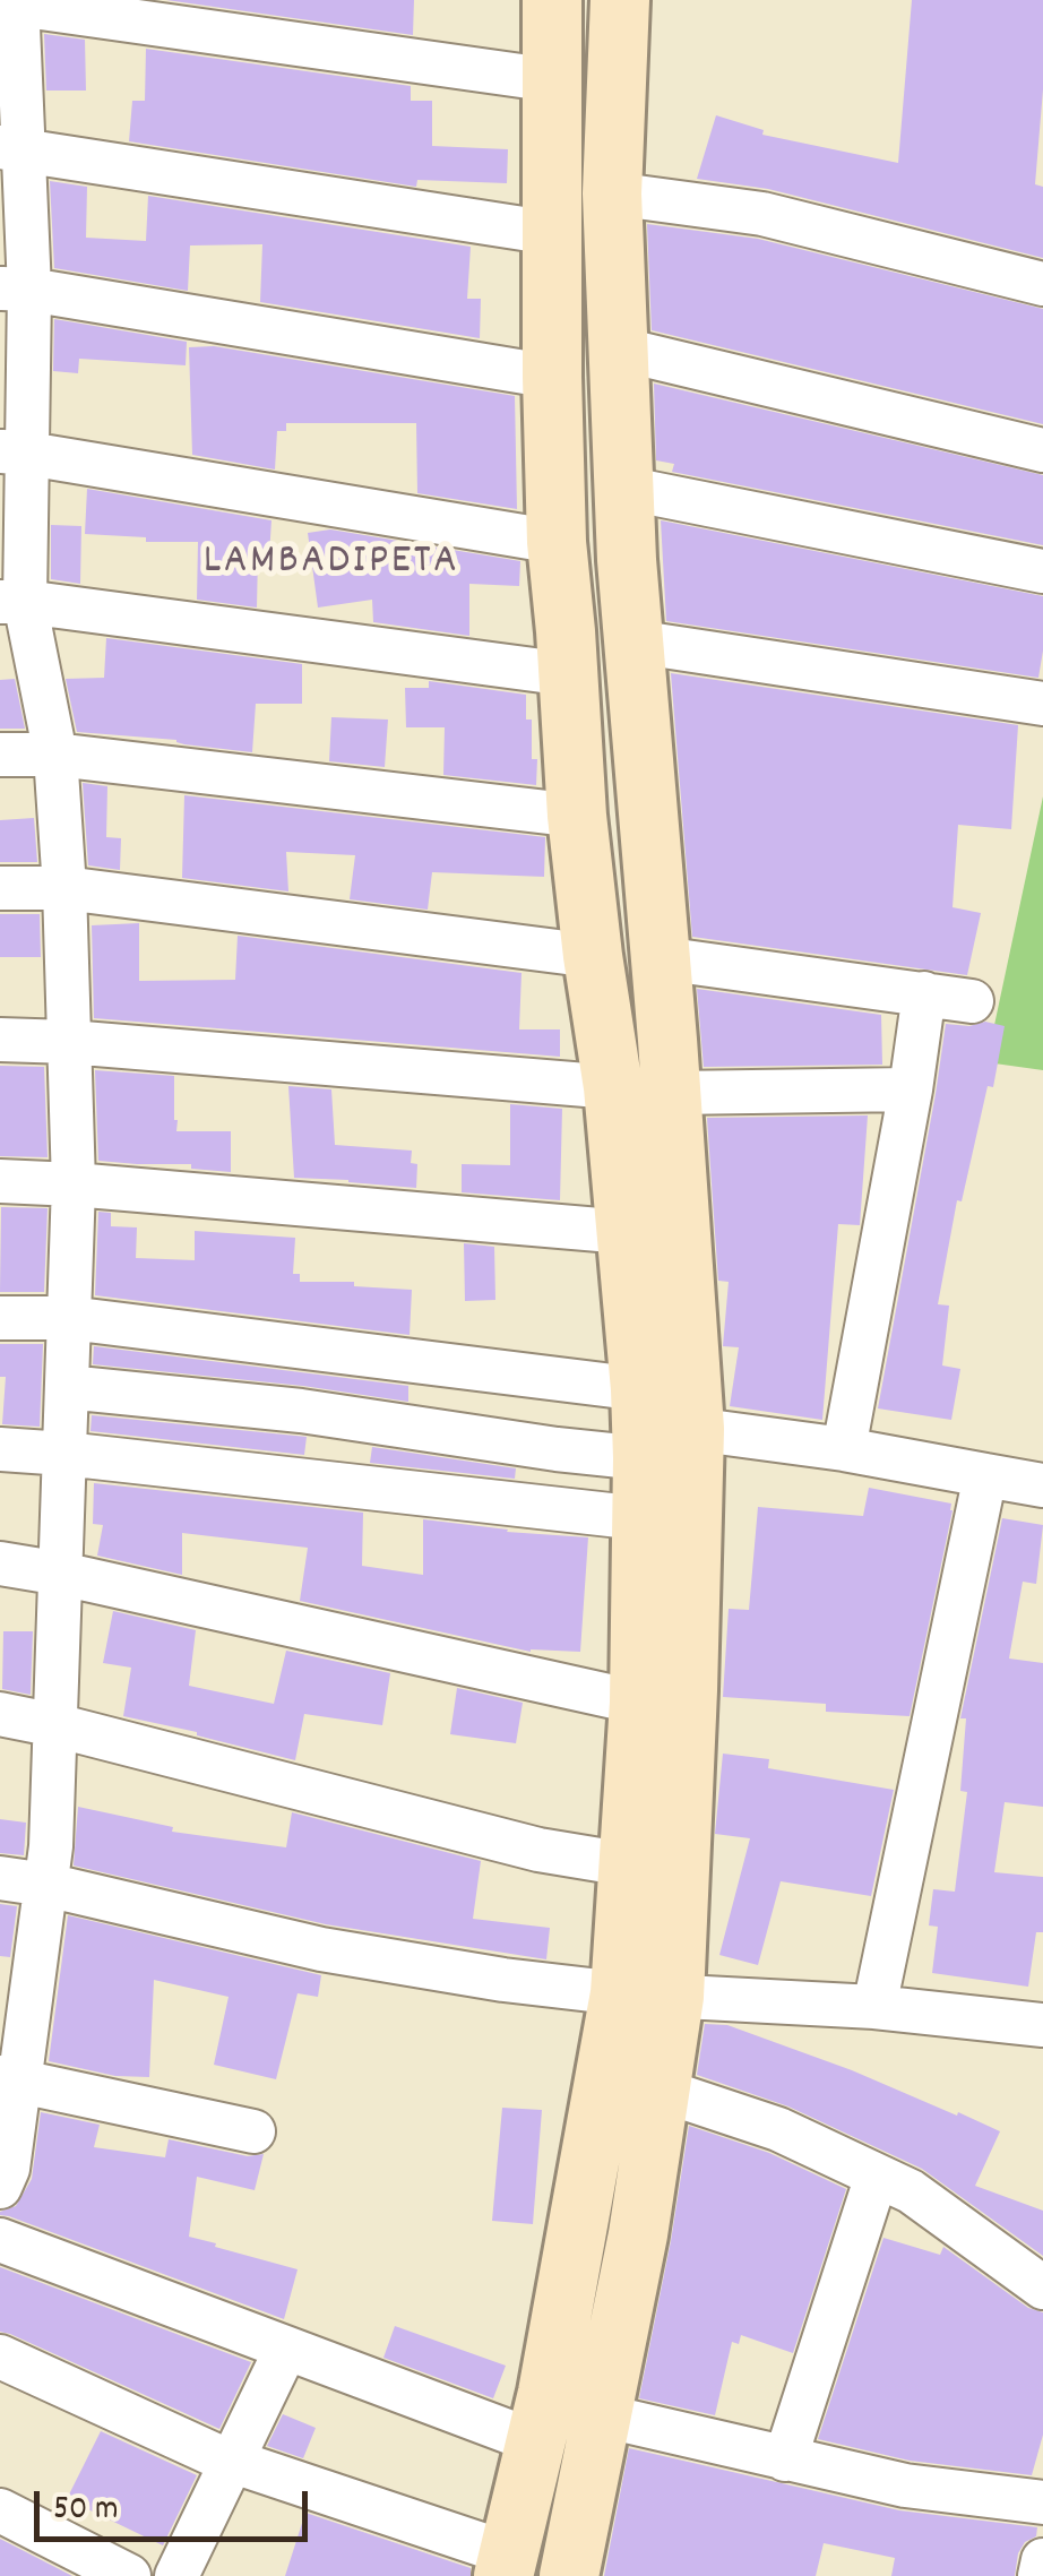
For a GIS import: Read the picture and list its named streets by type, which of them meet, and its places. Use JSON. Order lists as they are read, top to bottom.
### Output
{
  "districts": ["LAMBADIPETA"],
  "scale_bar": "50 m"
}
